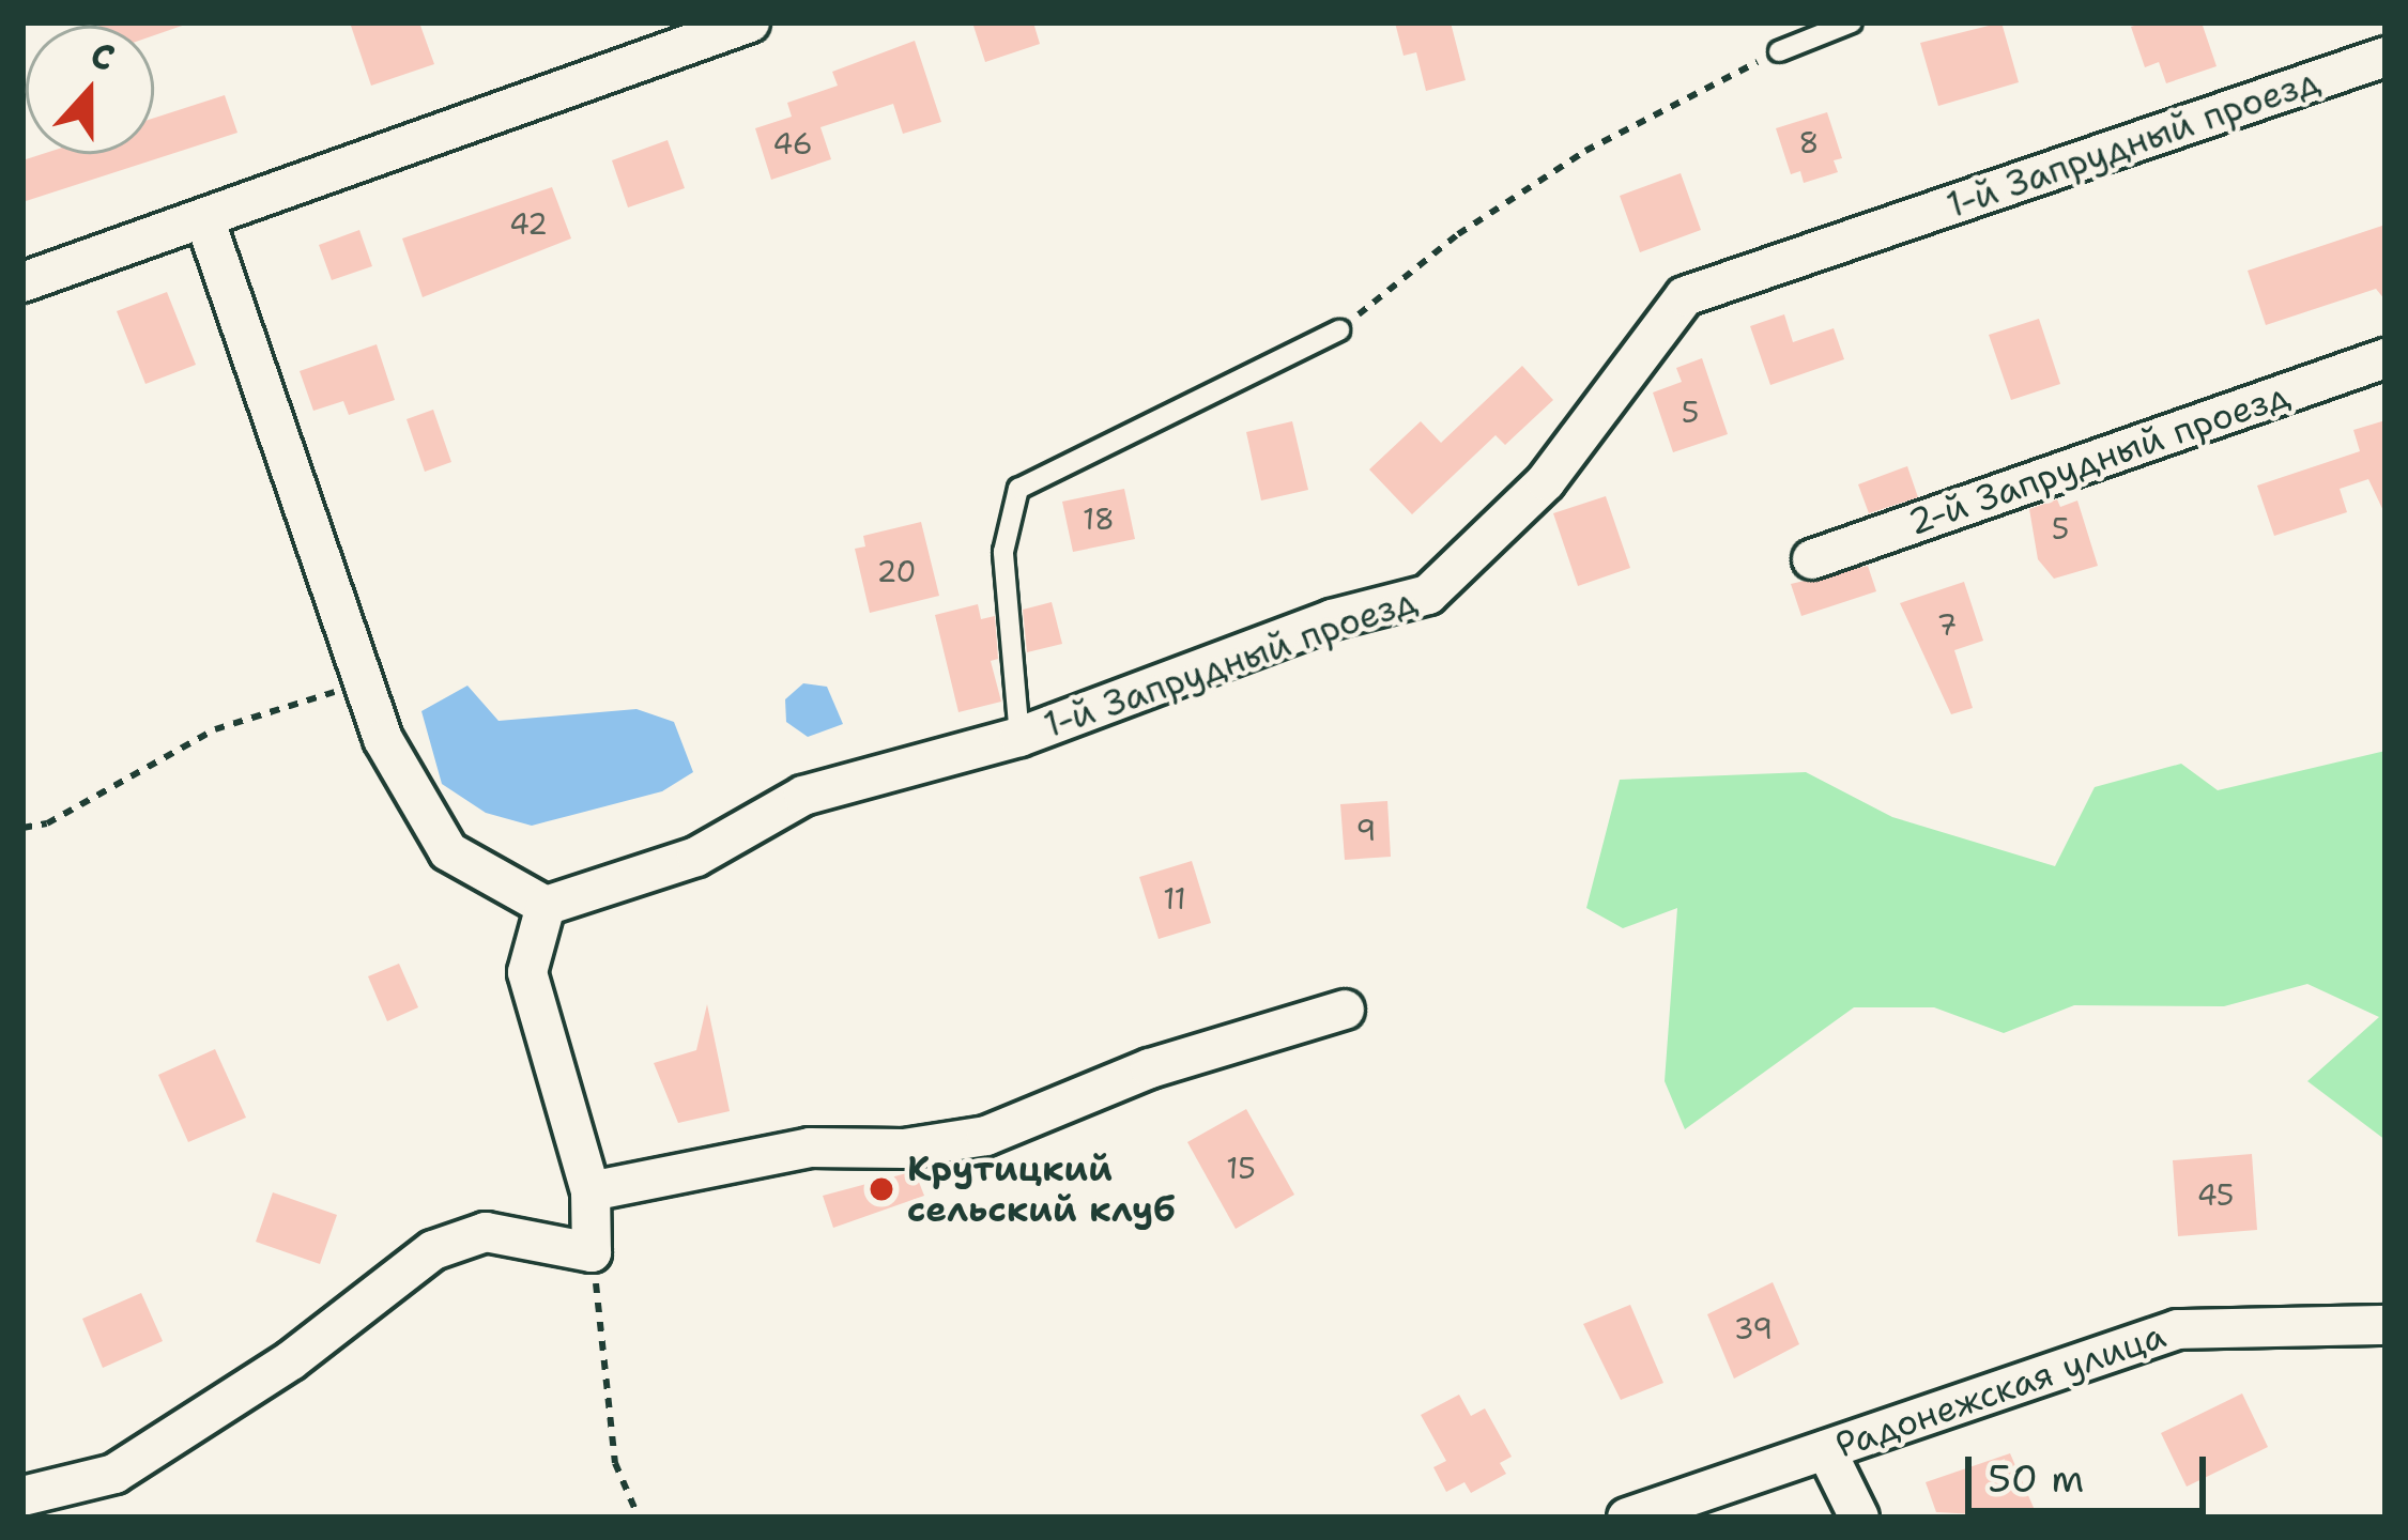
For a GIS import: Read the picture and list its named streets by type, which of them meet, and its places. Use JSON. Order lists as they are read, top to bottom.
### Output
{
  "streets": {
    "street": ["1-й Запрудный проезд", "2-й Запрудный проезд", "Радонежская улица"]
  },
  "places": ["Крутицкий сельский клуб"],
  "house_numbers": [
    "8",
    "46",
    "42",
    "5",
    "18",
    "5",
    "20",
    "7",
    "9",
    "11",
    "15",
    "45",
    "39"
  ],
  "scale_bar": "50 m",
  "north": "top"
}
